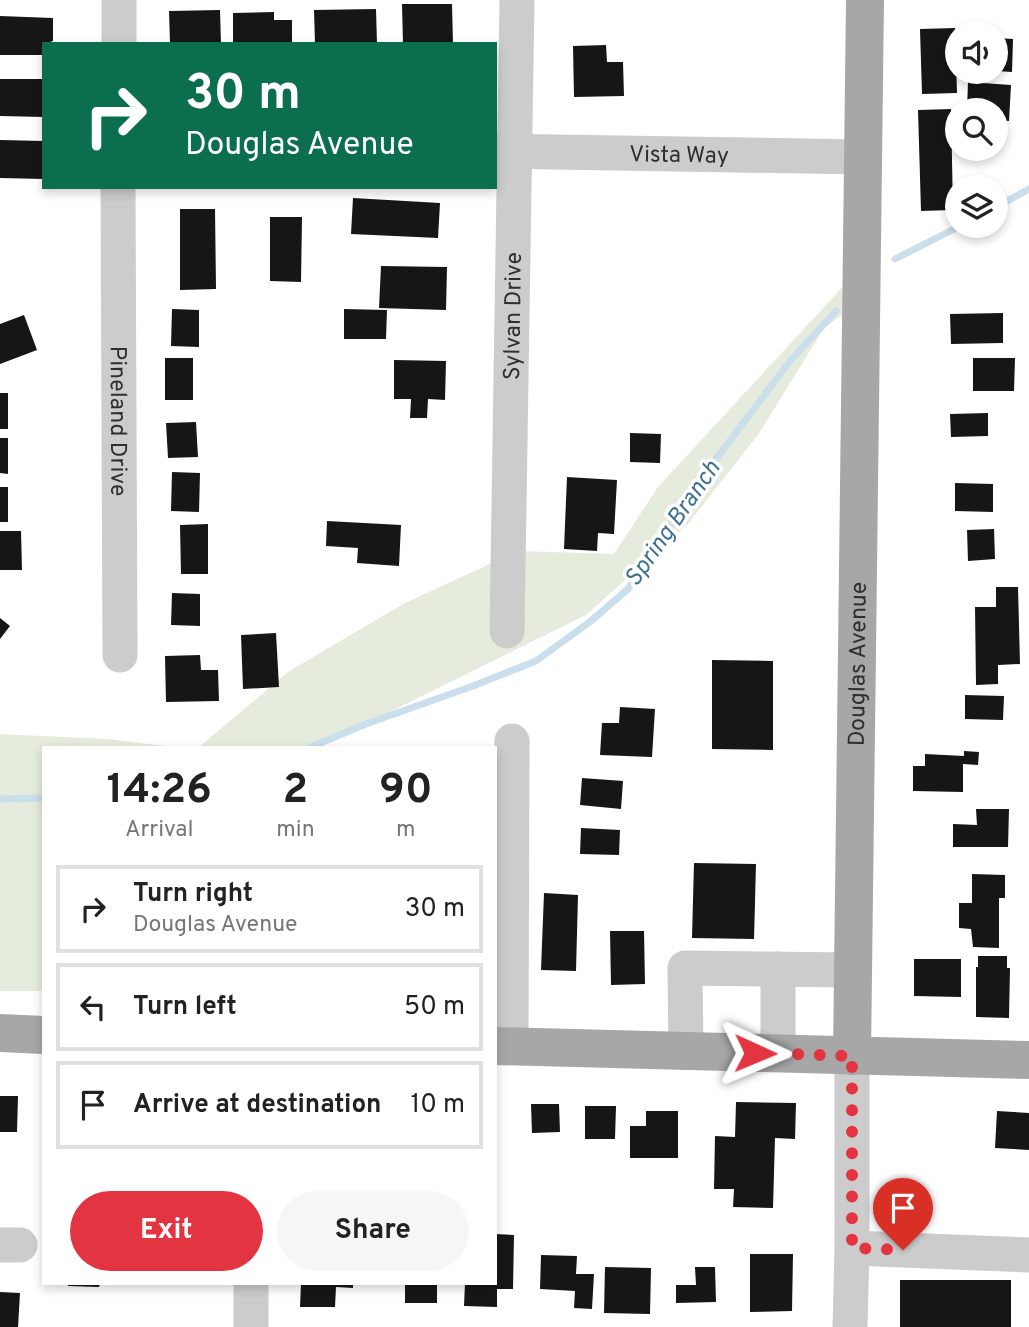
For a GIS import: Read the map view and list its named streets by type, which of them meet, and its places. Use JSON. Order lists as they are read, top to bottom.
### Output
{
  "streets": {
    "main road": ["Douglas Avenue"],
    "street": ["Vista Way", "Sylvan Drive", "Pineland Drive"]
  },
  "crossings": [
    ["Vista Way", "Sylvan Drive"],
    ["Vista Way", "Douglas Avenue"]
  ],
  "water": ["Spring Branch"],
  "page": {
    "turn": ["30 m", "Douglas Avenue"],
    "eta": [
      "14:26",
      "Arrival",
      "2",
      "min",
      "90",
      "m"
    ],
    "list": [
      {
        "name": "Turn right",
        "note": "Douglas Avenue",
        "value": "30 m"
      },
      {
        "name": "Turn left",
        "value": "50 m"
      },
      {
        "name": "Arrive at destination",
        "value": "10 m"
      }
    ],
    "buttons": ["Exit", "Share"]
  }
}
